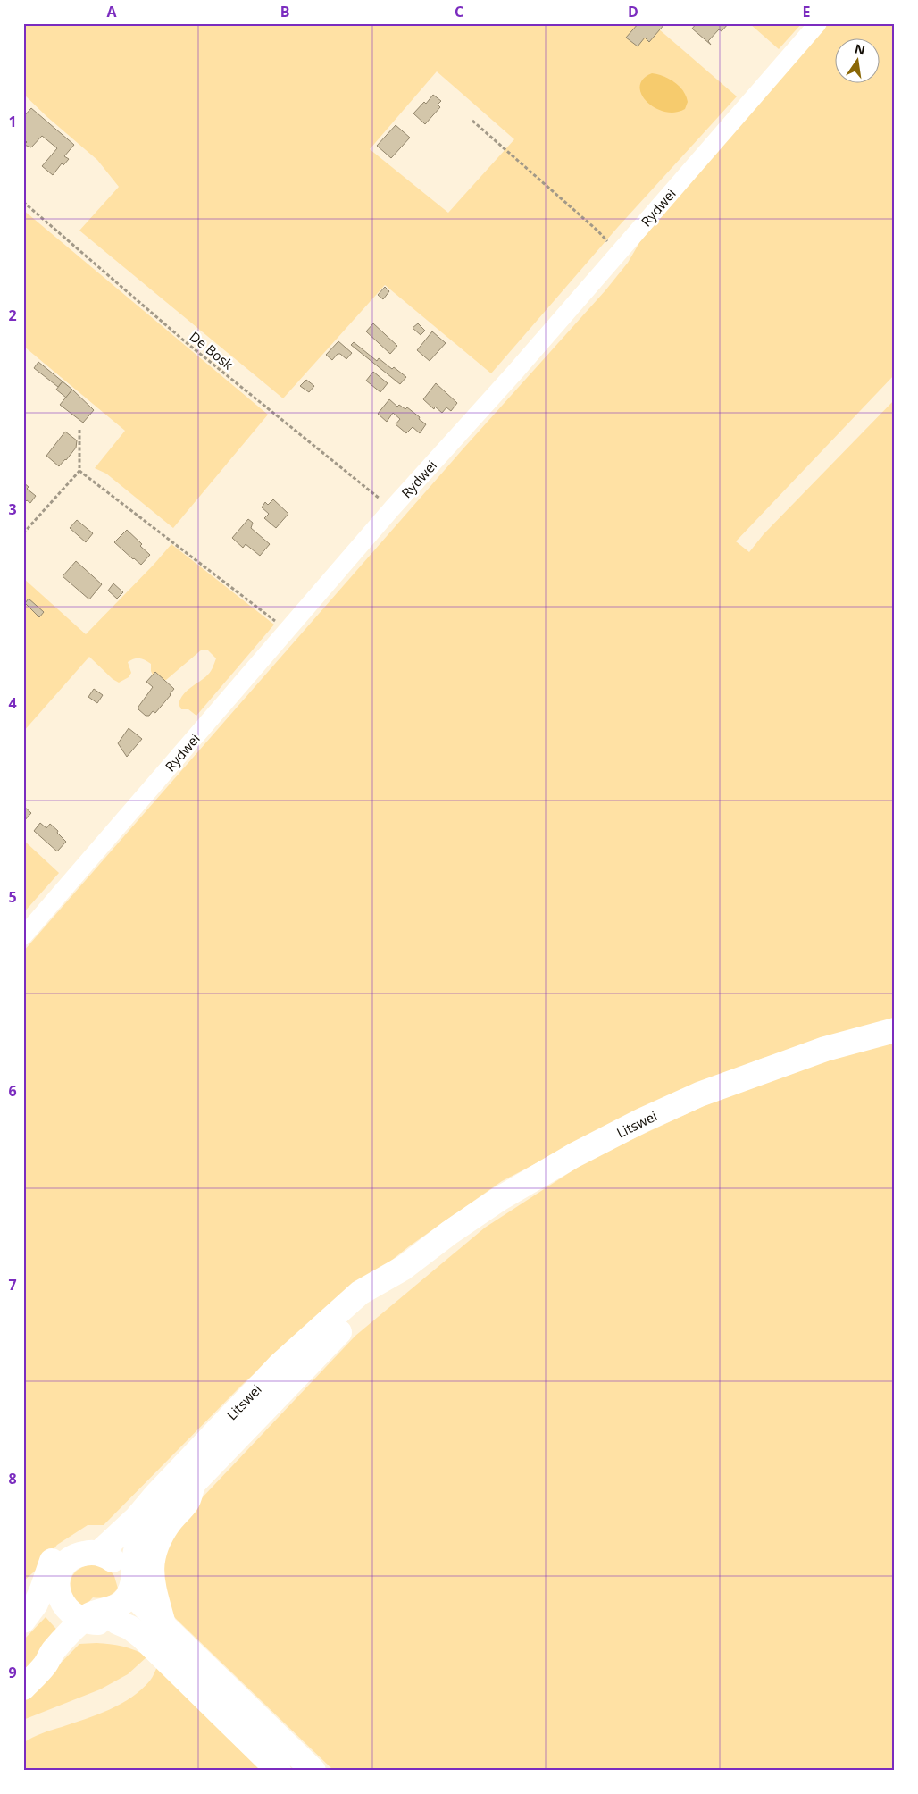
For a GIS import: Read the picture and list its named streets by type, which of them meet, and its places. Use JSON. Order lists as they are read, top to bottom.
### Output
{
  "streets": {
    "main road": ["Litswei"],
    "street": ["Rydwei"],
    "path": ["De Bosk"]
  },
  "crossings": [
    ["Rydwei", "De Bosk"]
  ],
  "north": "top",
  "grid": {
    "columns": [
      "A",
      "B",
      "C",
      "D",
      "E"
    ],
    "rows": [
      "1",
      "2",
      "3",
      "4",
      "5",
      "6",
      "7",
      "8",
      "9"
    ]
  }
}
